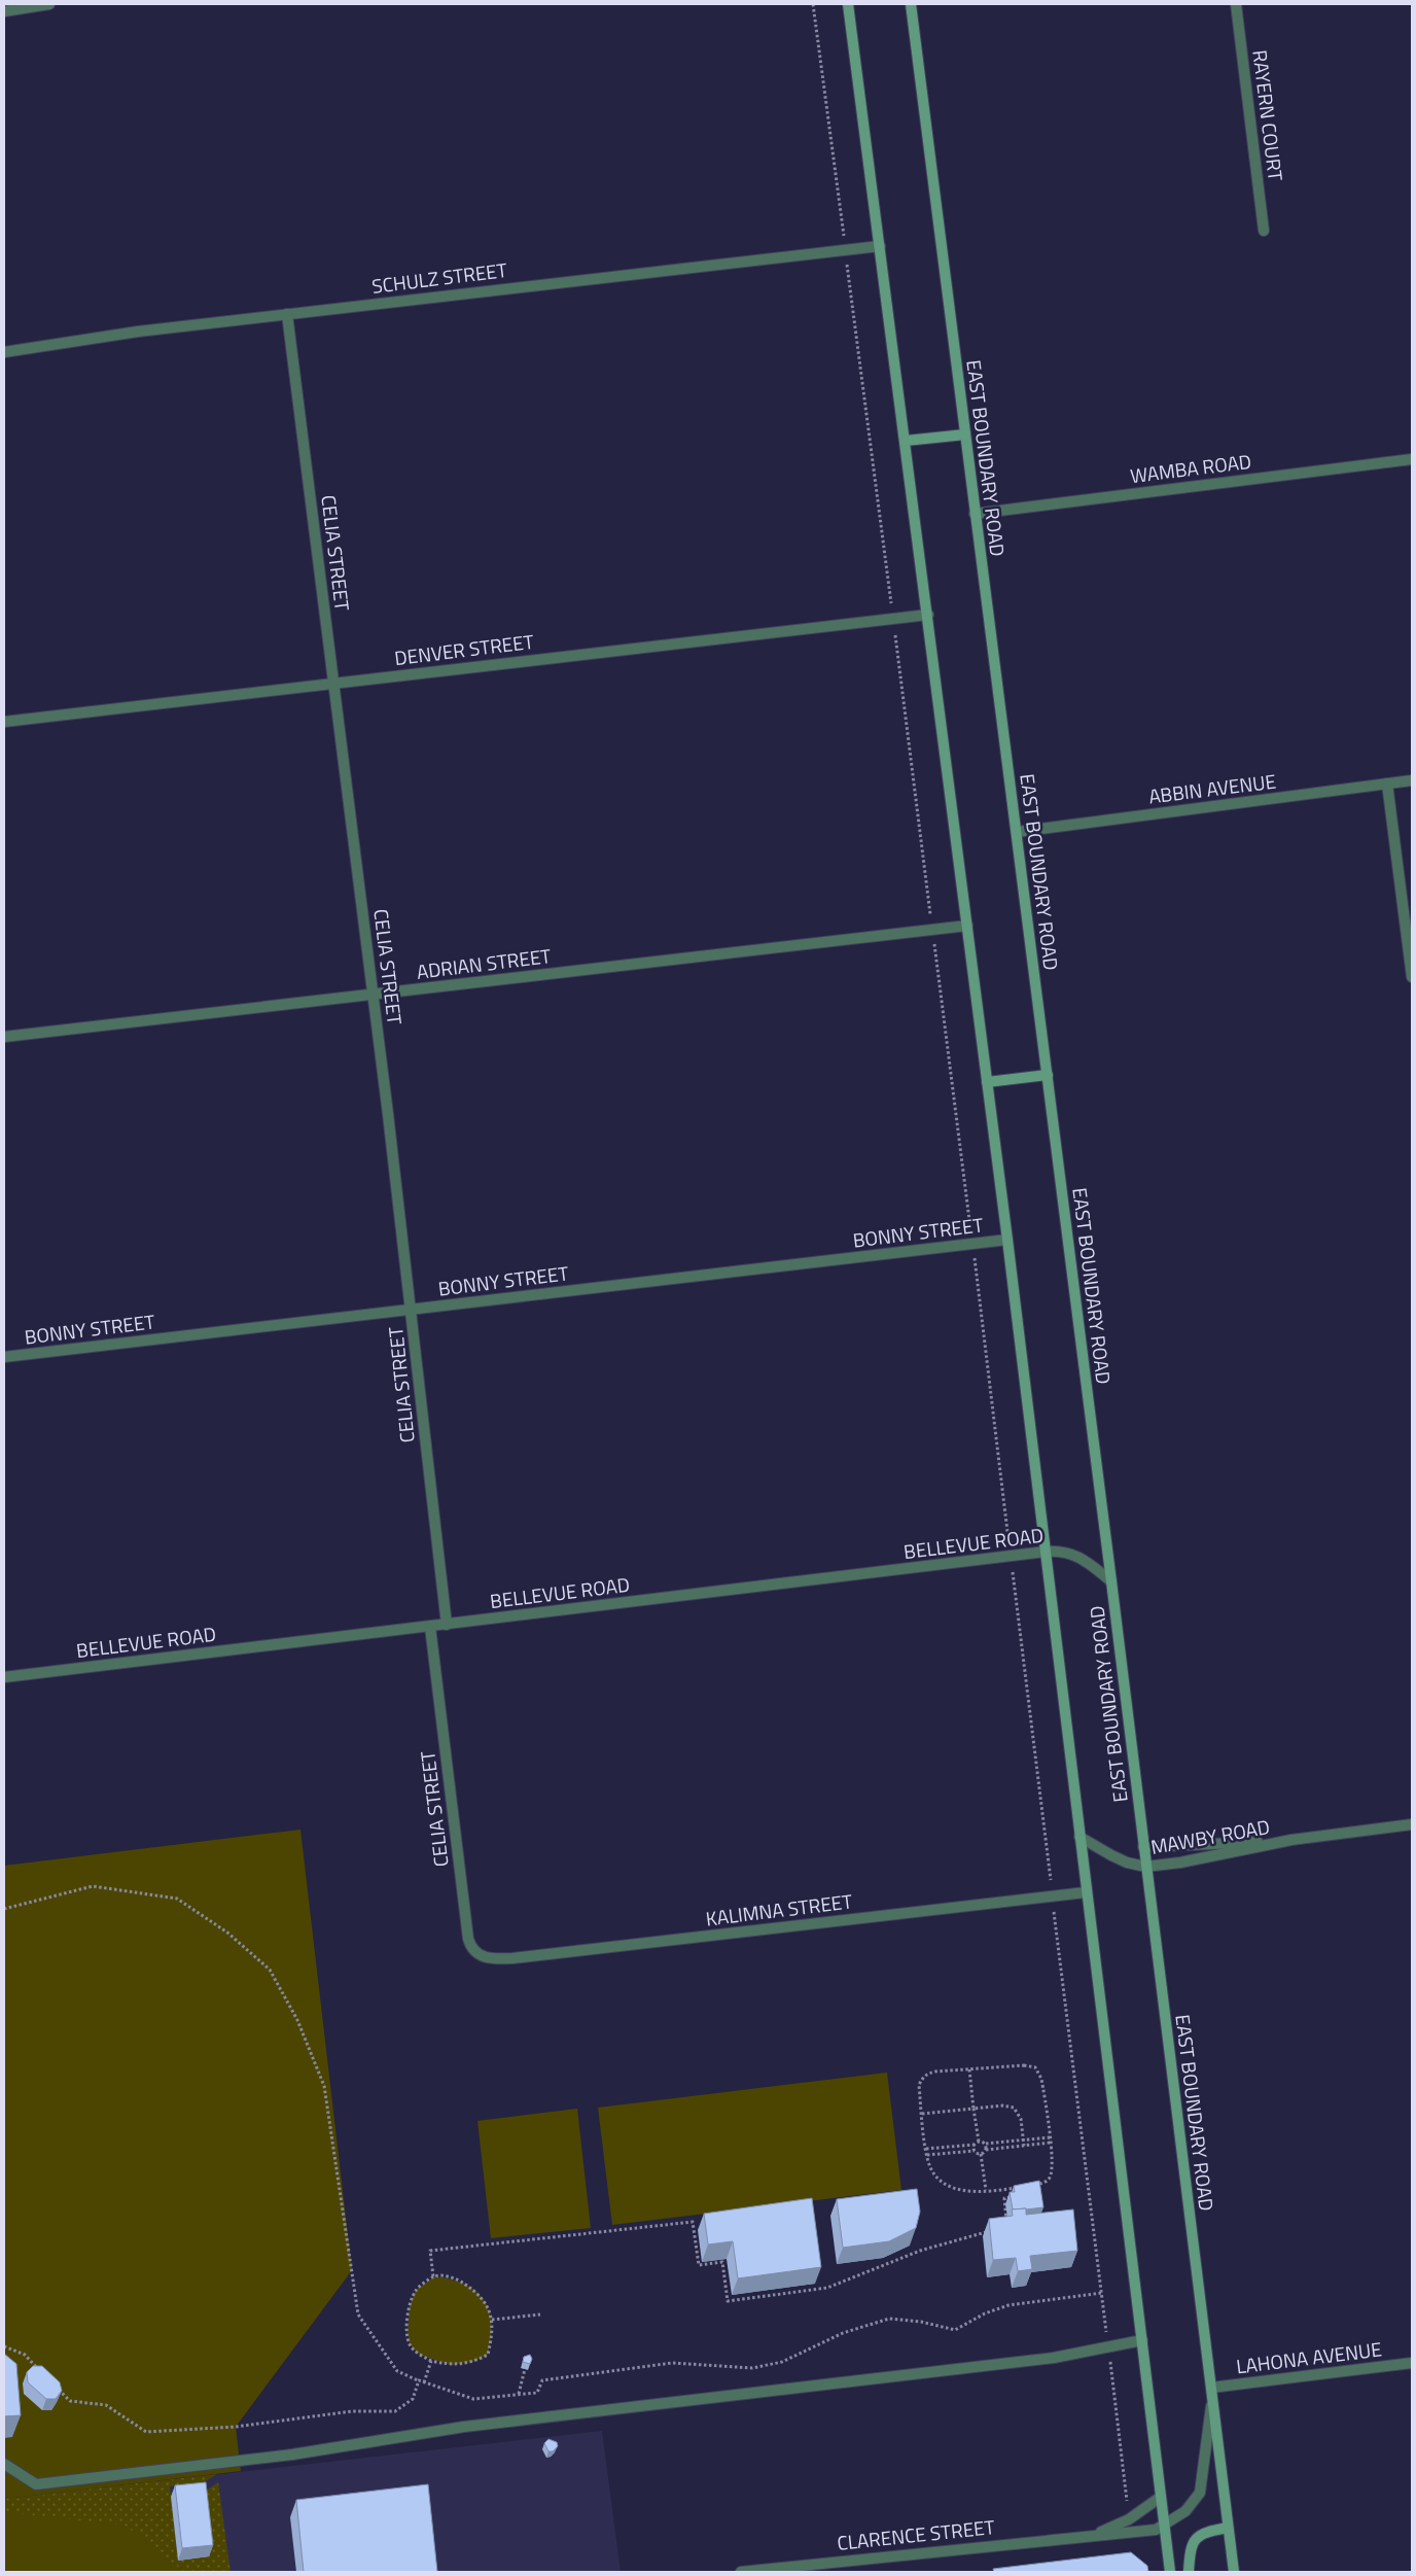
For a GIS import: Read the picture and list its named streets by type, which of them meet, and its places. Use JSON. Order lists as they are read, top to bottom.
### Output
{
  "streets": {
    "main road": ["EAST BOUNDARY ROAD"],
    "street": [
      "RAYERN COURT",
      "SCHULZ STREET",
      "WAMBA ROAD",
      "CELIA STREET",
      "DENVER STREET",
      "ABBIN AVENUE",
      "ADRIAN STREET",
      "BONNY STREET",
      "BELLEVUE ROAD",
      "MAWBY ROAD",
      "KALIMNA STREET",
      "LAHONA AVENUE",
      "CLARENCE STREET"
    ]
  },
  "crossings": [
    ["SCHULZ STREET", "CELIA STREET"],
    ["EAST BOUNDARY ROAD", "WAMBA ROAD"],
    ["EAST BOUNDARY ROAD", "ABBIN AVENUE"],
    ["EAST BOUNDARY ROAD", "BELLEVUE ROAD"],
    ["EAST BOUNDARY ROAD", "MAWBY ROAD"],
    ["EAST BOUNDARY ROAD", "LAHONA AVENUE"],
    ["EAST BOUNDARY ROAD", "CLARENCE STREET"],
    ["CELIA STREET", "DENVER STREET"],
    ["CELIA STREET", "ADRIAN STREET"],
    ["CELIA STREET", "BONNY STREET"],
    ["CELIA STREET", "BELLEVUE ROAD"],
    ["CELIA STREET", "KALIMNA STREET"],
    ["LAHONA AVENUE", "CLARENCE STREET"]
  ]
}
